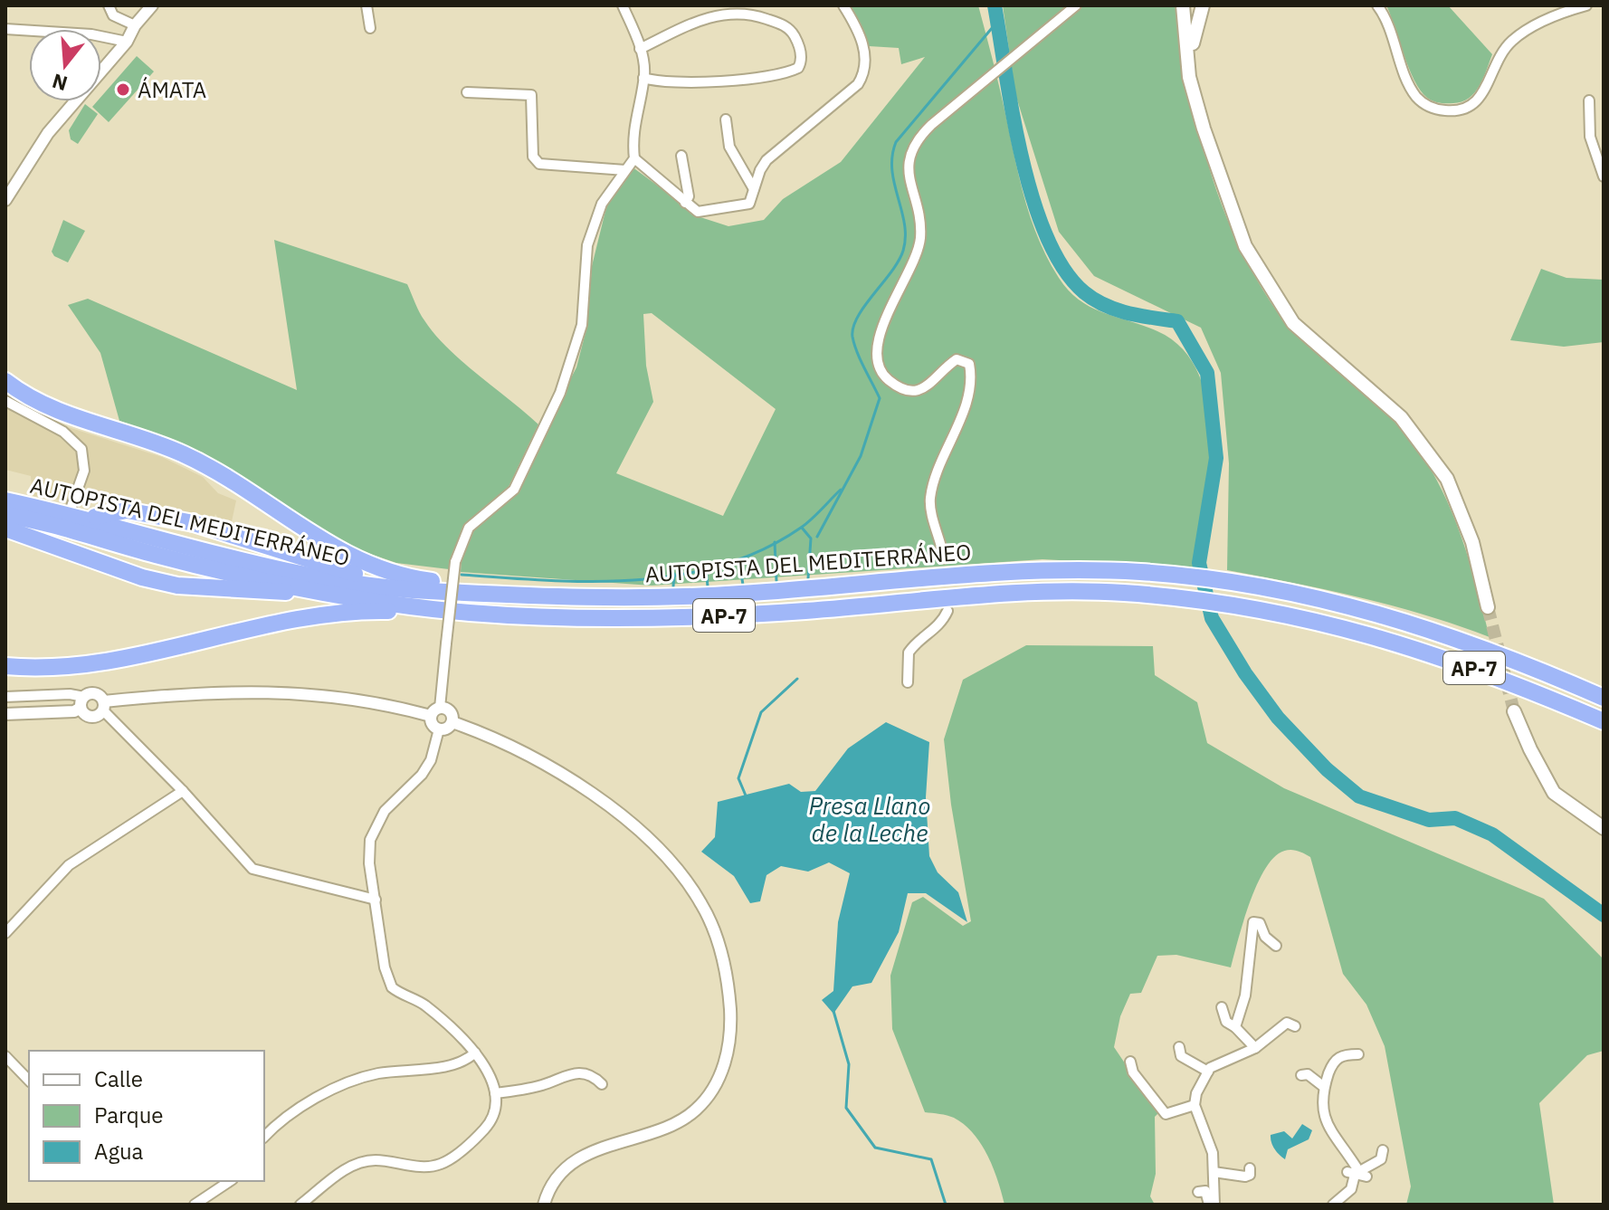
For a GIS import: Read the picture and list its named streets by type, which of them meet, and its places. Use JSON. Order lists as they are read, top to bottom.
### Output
{
  "streets": {
    "highway": ["AUTOPISTA DEL MEDITERRÁNEO", "AP-7"]
  },
  "water": ["Presa Llano de la Leche"],
  "places": ["ÁMATA"],
  "legend": ["Calle", "Parque", "Agua"],
  "north": "bottom"
}
